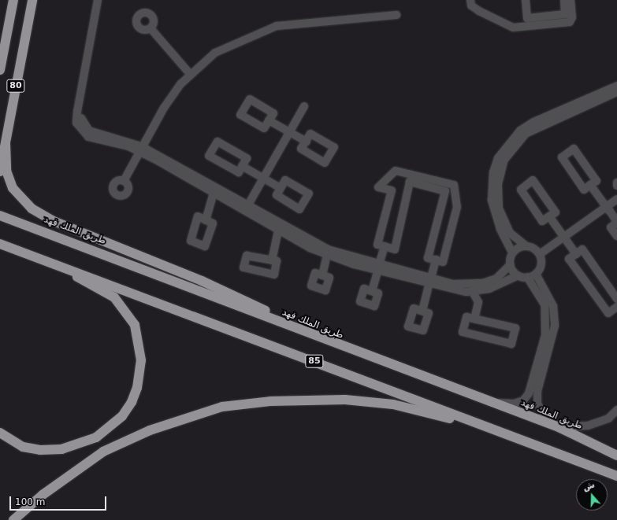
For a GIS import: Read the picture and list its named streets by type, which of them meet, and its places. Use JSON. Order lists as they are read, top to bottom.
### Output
{
  "streets": {
    "highway": ["80", "طريق الملك فهد", "85"]
  },
  "scale_bar": "100 m",
  "north": "top"
}
